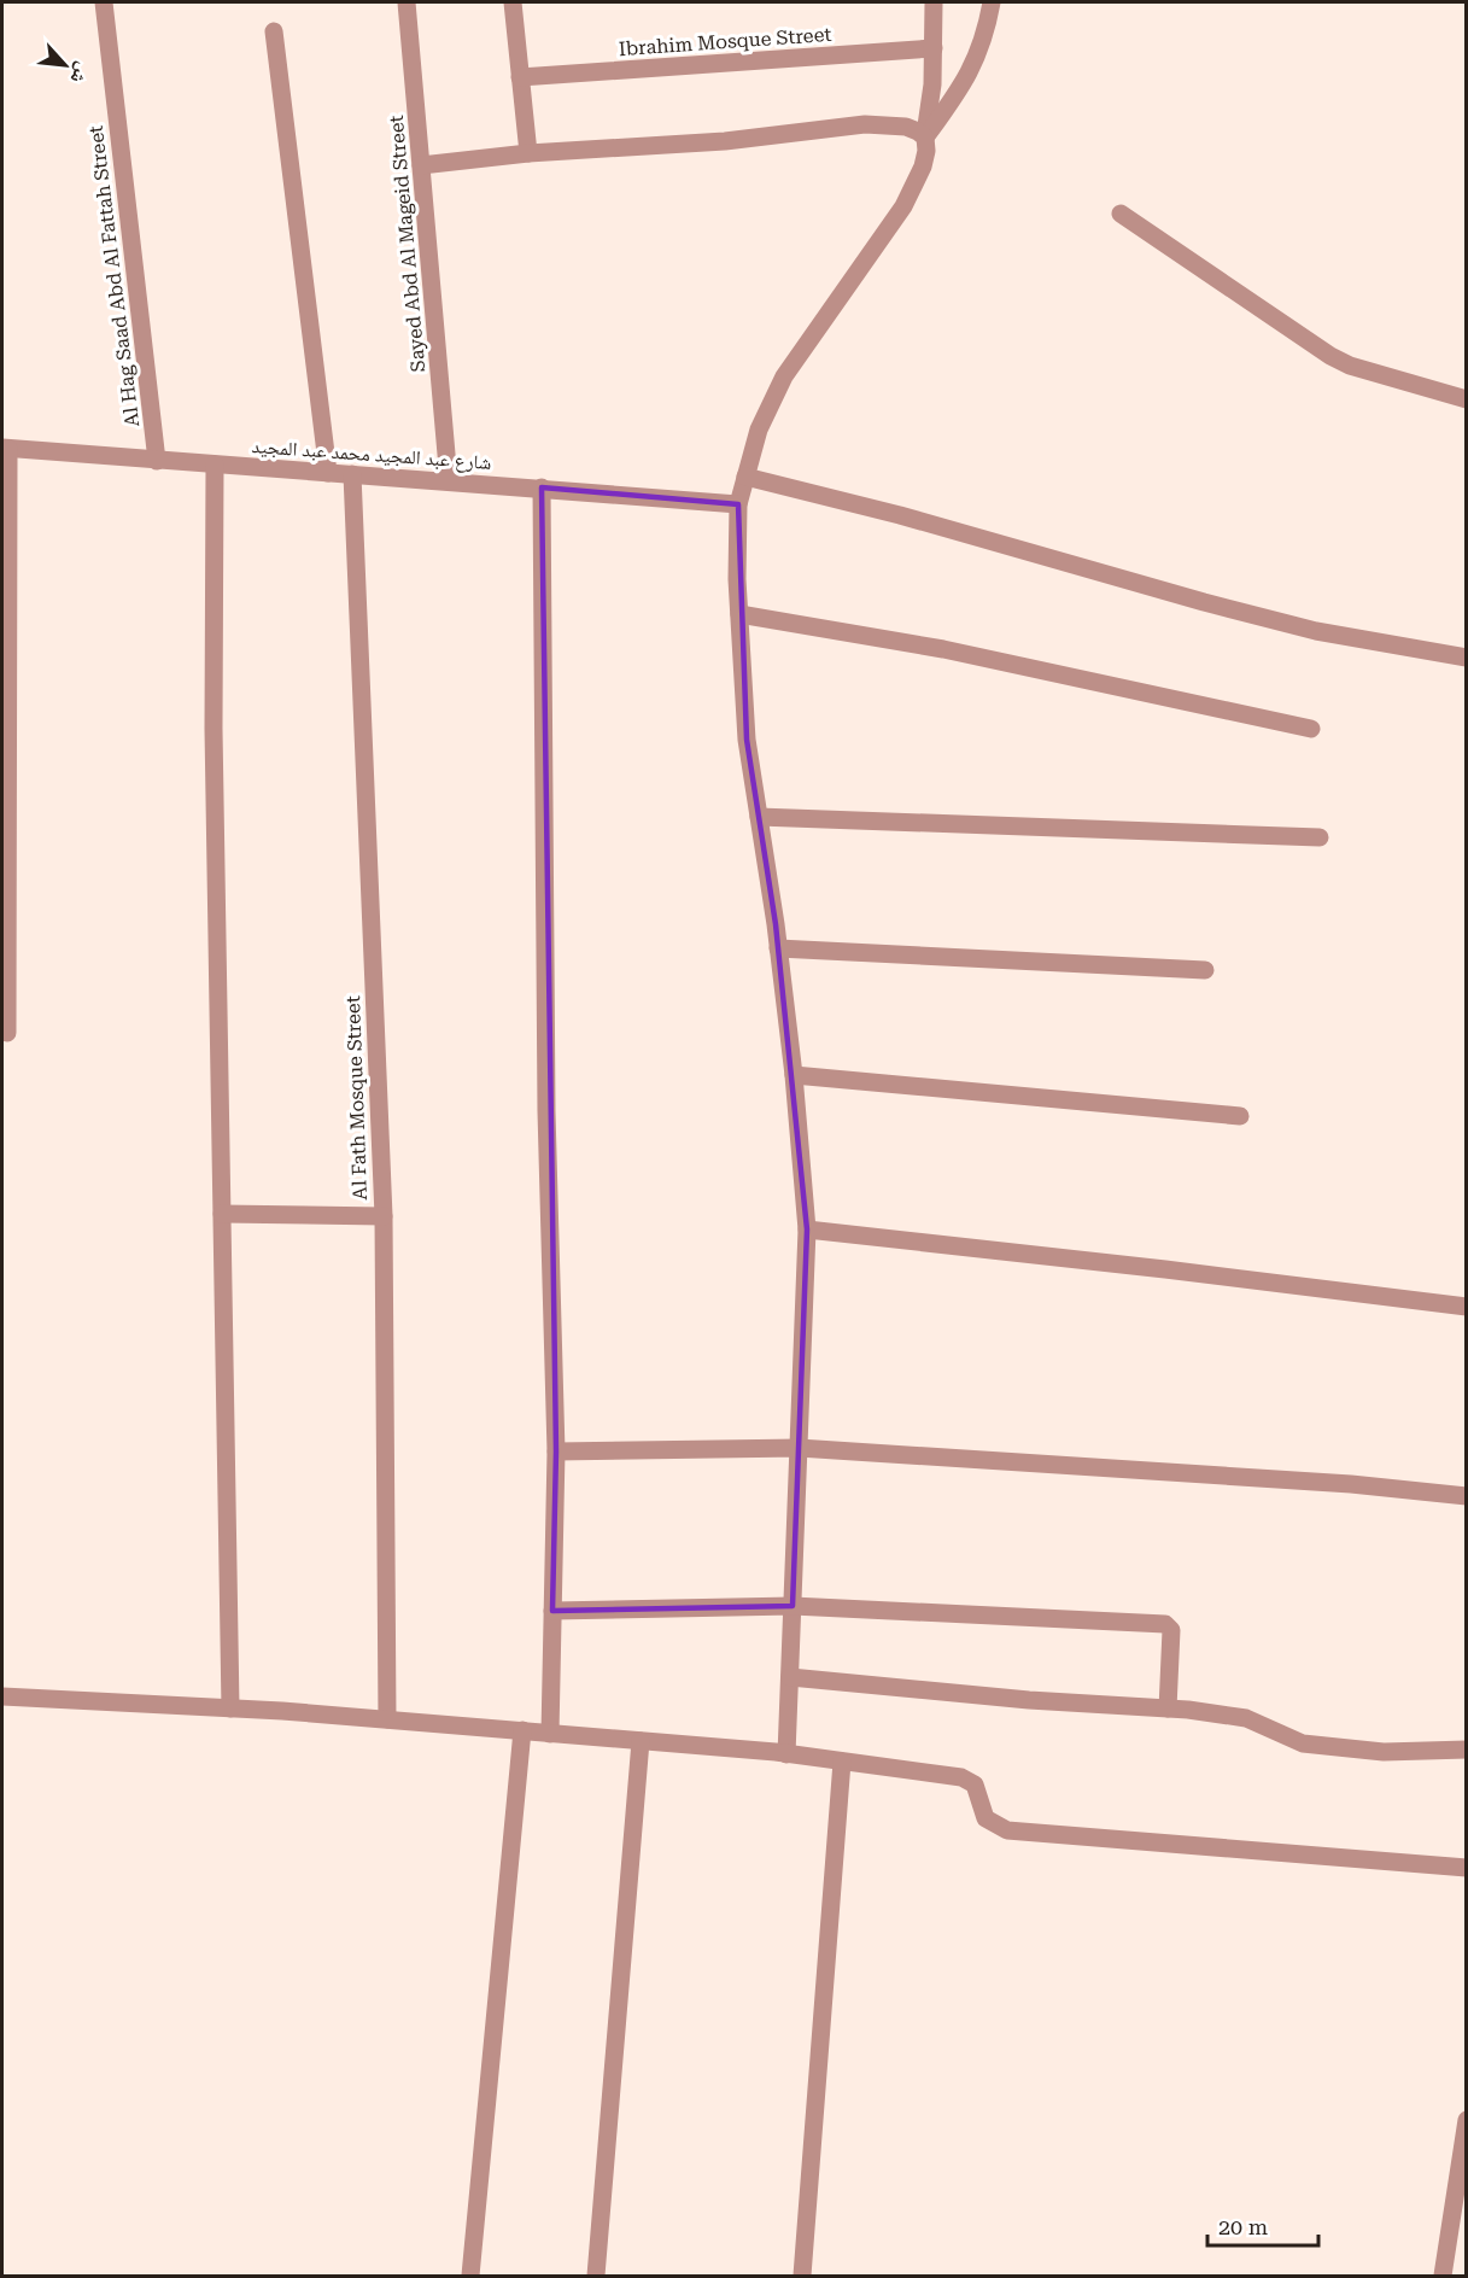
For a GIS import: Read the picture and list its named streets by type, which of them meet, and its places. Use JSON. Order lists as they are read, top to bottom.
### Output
{
  "streets": {
    "street": [
      "Ibrahim Mosque Street",
      "Sayed Abd Al Mageid Street",
      "Al Hag Saad Abd Al Fattah Street",
      "شارع عبد المجيد محمد عبد المجيد",
      "Al Fath Mosque Street"
    ]
  },
  "crossings": [
    ["Sayed Abd Al Mageid Street", "شارع عبد المجيد محمد عبد المجيد"],
    ["Al Hag Saad Abd Al Fattah Street", "شارع عبد المجيد محمد عبد المجيد"],
    ["شارع عبد المجيد محمد عبد المجيد", "Al Fath Mosque Street"]
  ],
  "scale_bar": "20 m",
  "north": "bottom right"
}
